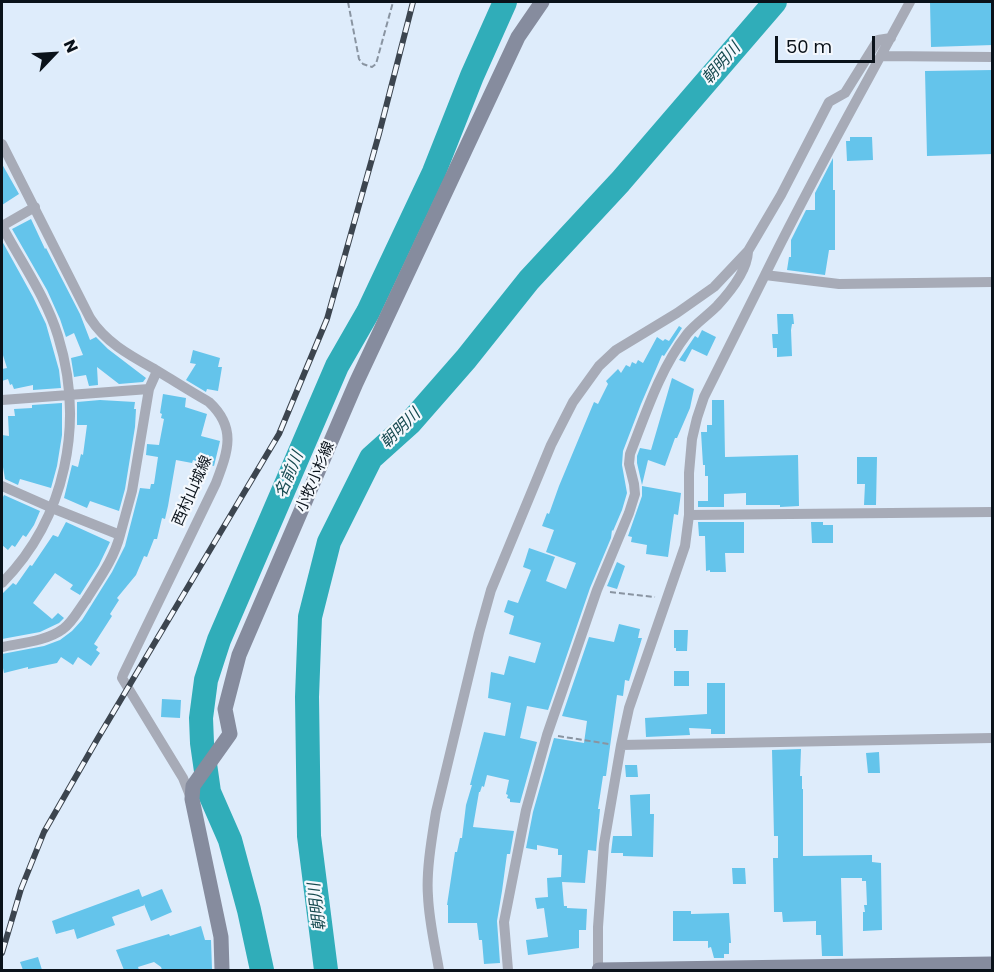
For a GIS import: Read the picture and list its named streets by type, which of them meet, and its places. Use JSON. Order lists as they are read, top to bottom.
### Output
{
  "streets": {
    "main road": ["小牧小杉線"],
    "street": ["西村山城線"]
  },
  "crossings": [
    ["小牧小杉線", "西村山城線"]
  ],
  "water": ["朝明川", "名前川"],
  "scale_bar": "50 m",
  "north": "top right"
}
